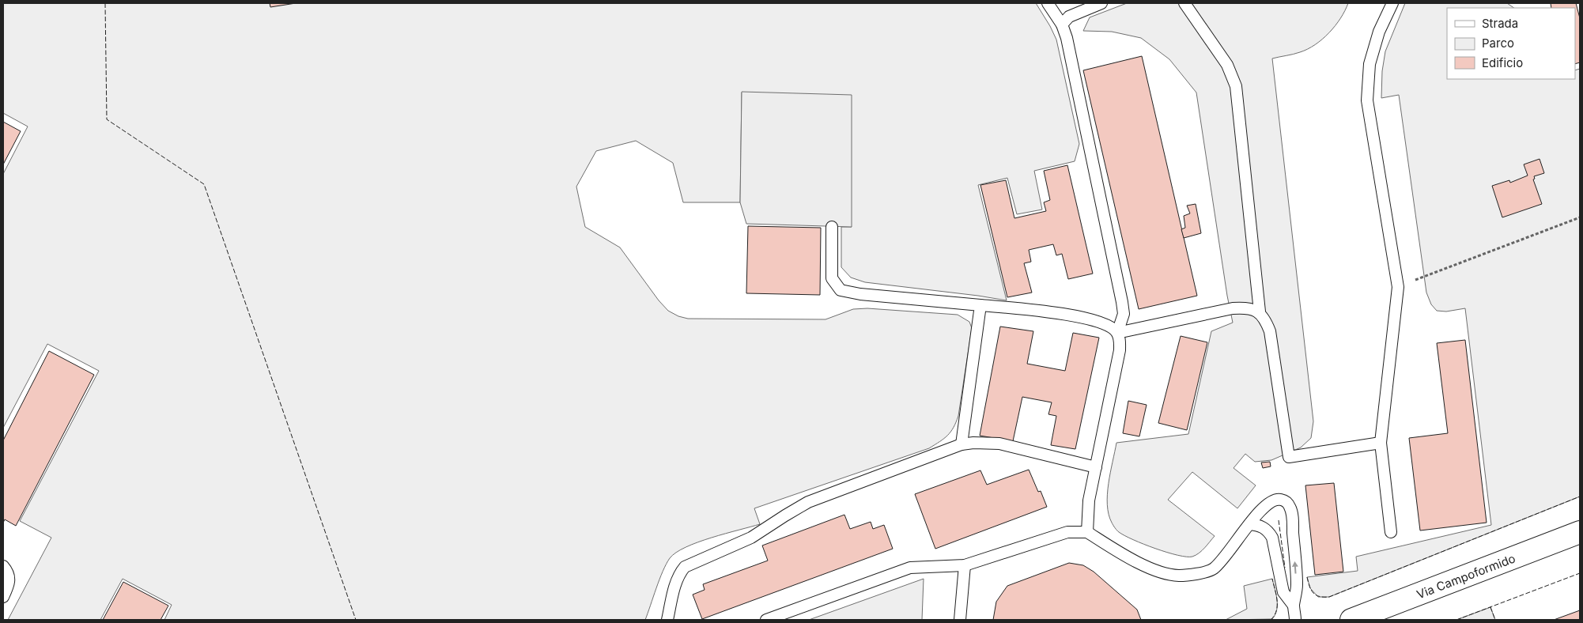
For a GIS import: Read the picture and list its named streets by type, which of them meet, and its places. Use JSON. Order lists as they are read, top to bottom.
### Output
{
  "streets": {
    "main road": ["Via Campoformido"]
  },
  "legend": ["Strada", "Parco", "Edificio"]
}
